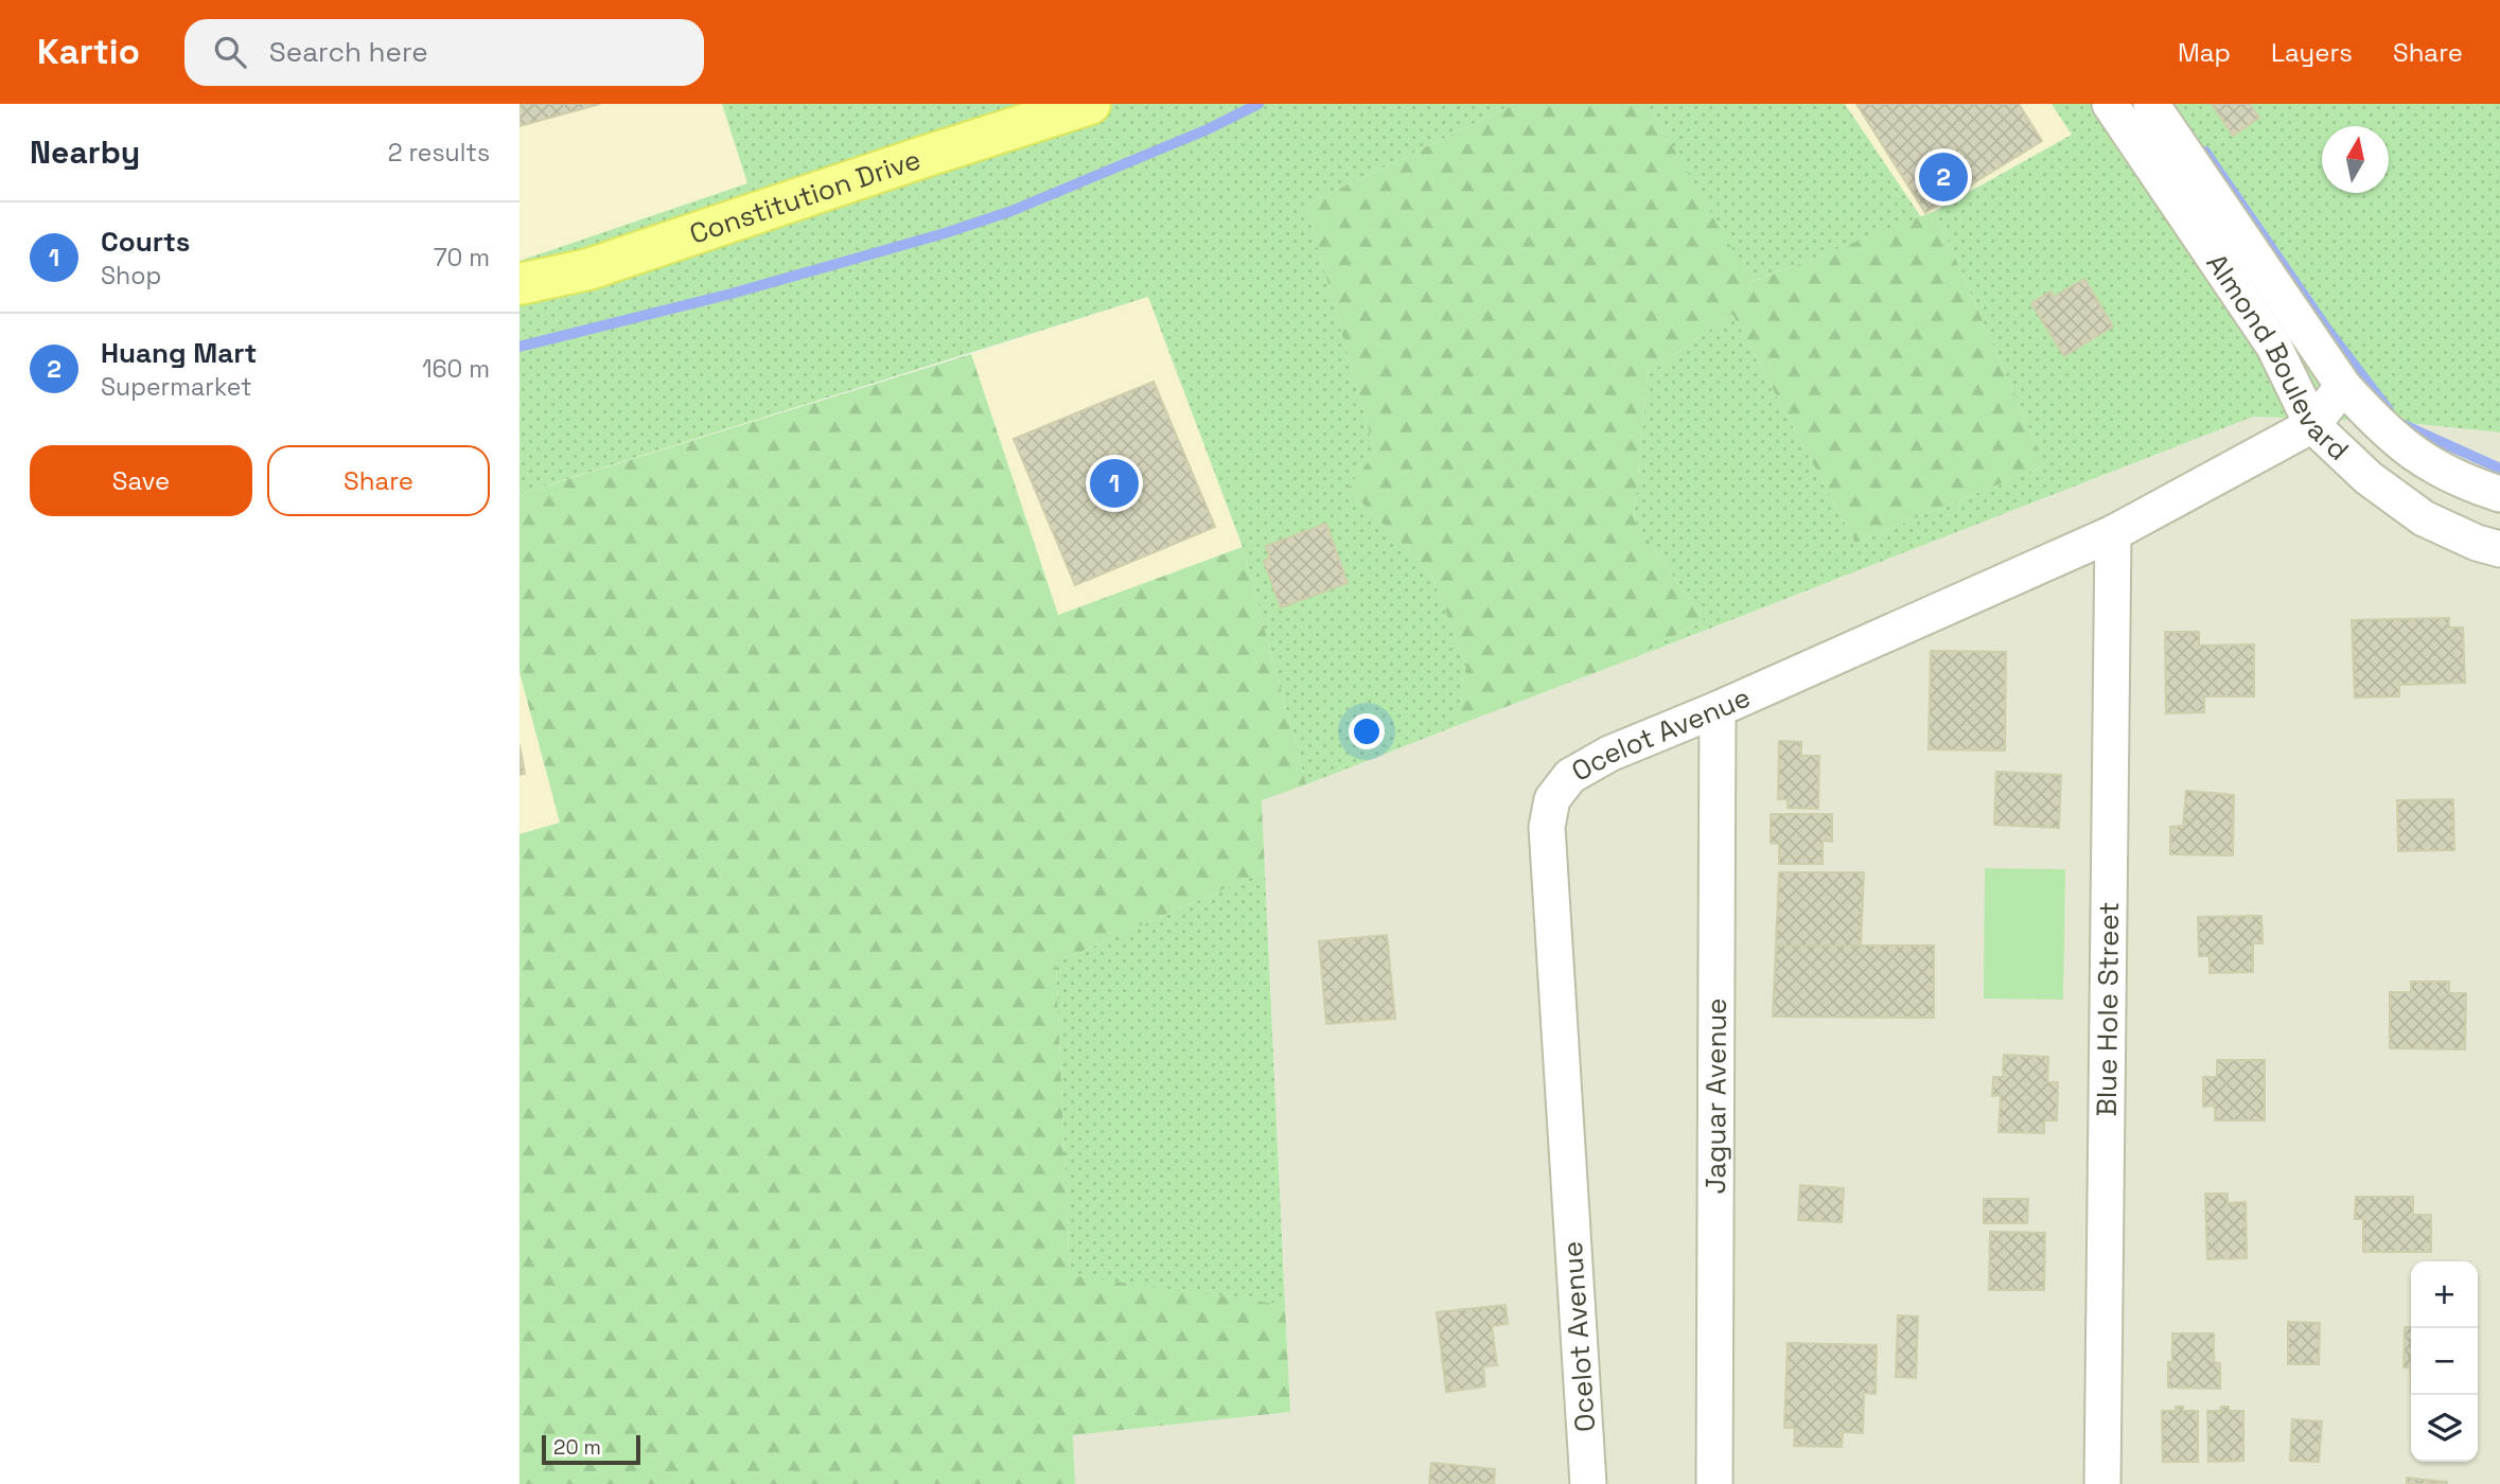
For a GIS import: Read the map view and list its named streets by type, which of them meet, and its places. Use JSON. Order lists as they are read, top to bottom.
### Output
{
  "streets": {
    "main road": ["Constitution Drive"],
    "street": [
      "Almond Boulevard",
      "Ocelot Avenue",
      "Blue Hole Street",
      "Jaguar Avenue"
    ]
  },
  "crossings": [
    ["Almond Boulevard", "Ocelot Avenue"],
    ["Ocelot Avenue", "Blue Hole Street"],
    ["Ocelot Avenue", "Jaguar Avenue"]
  ],
  "scale_bar": "20 m",
  "north": "top",
  "page": {
    "header": "Kartio",
    "search": "Search here",
    "nav": ["Map", "Layers", "Share"],
    "heading": ["Nearby", "2 results"],
    "pins": ["2", "1"],
    "list": [
      {
        "mark": "1",
        "name": "Courts",
        "note": "Shop",
        "value": "70 m"
      },
      {
        "mark": "2",
        "name": "Huang Mart",
        "note": "Supermarket",
        "value": "160 m"
      }
    ],
    "buttons": ["Save", "Share"],
    "map_buttons": ["+", "−"],
    "scale": "20 m"
  }
}
